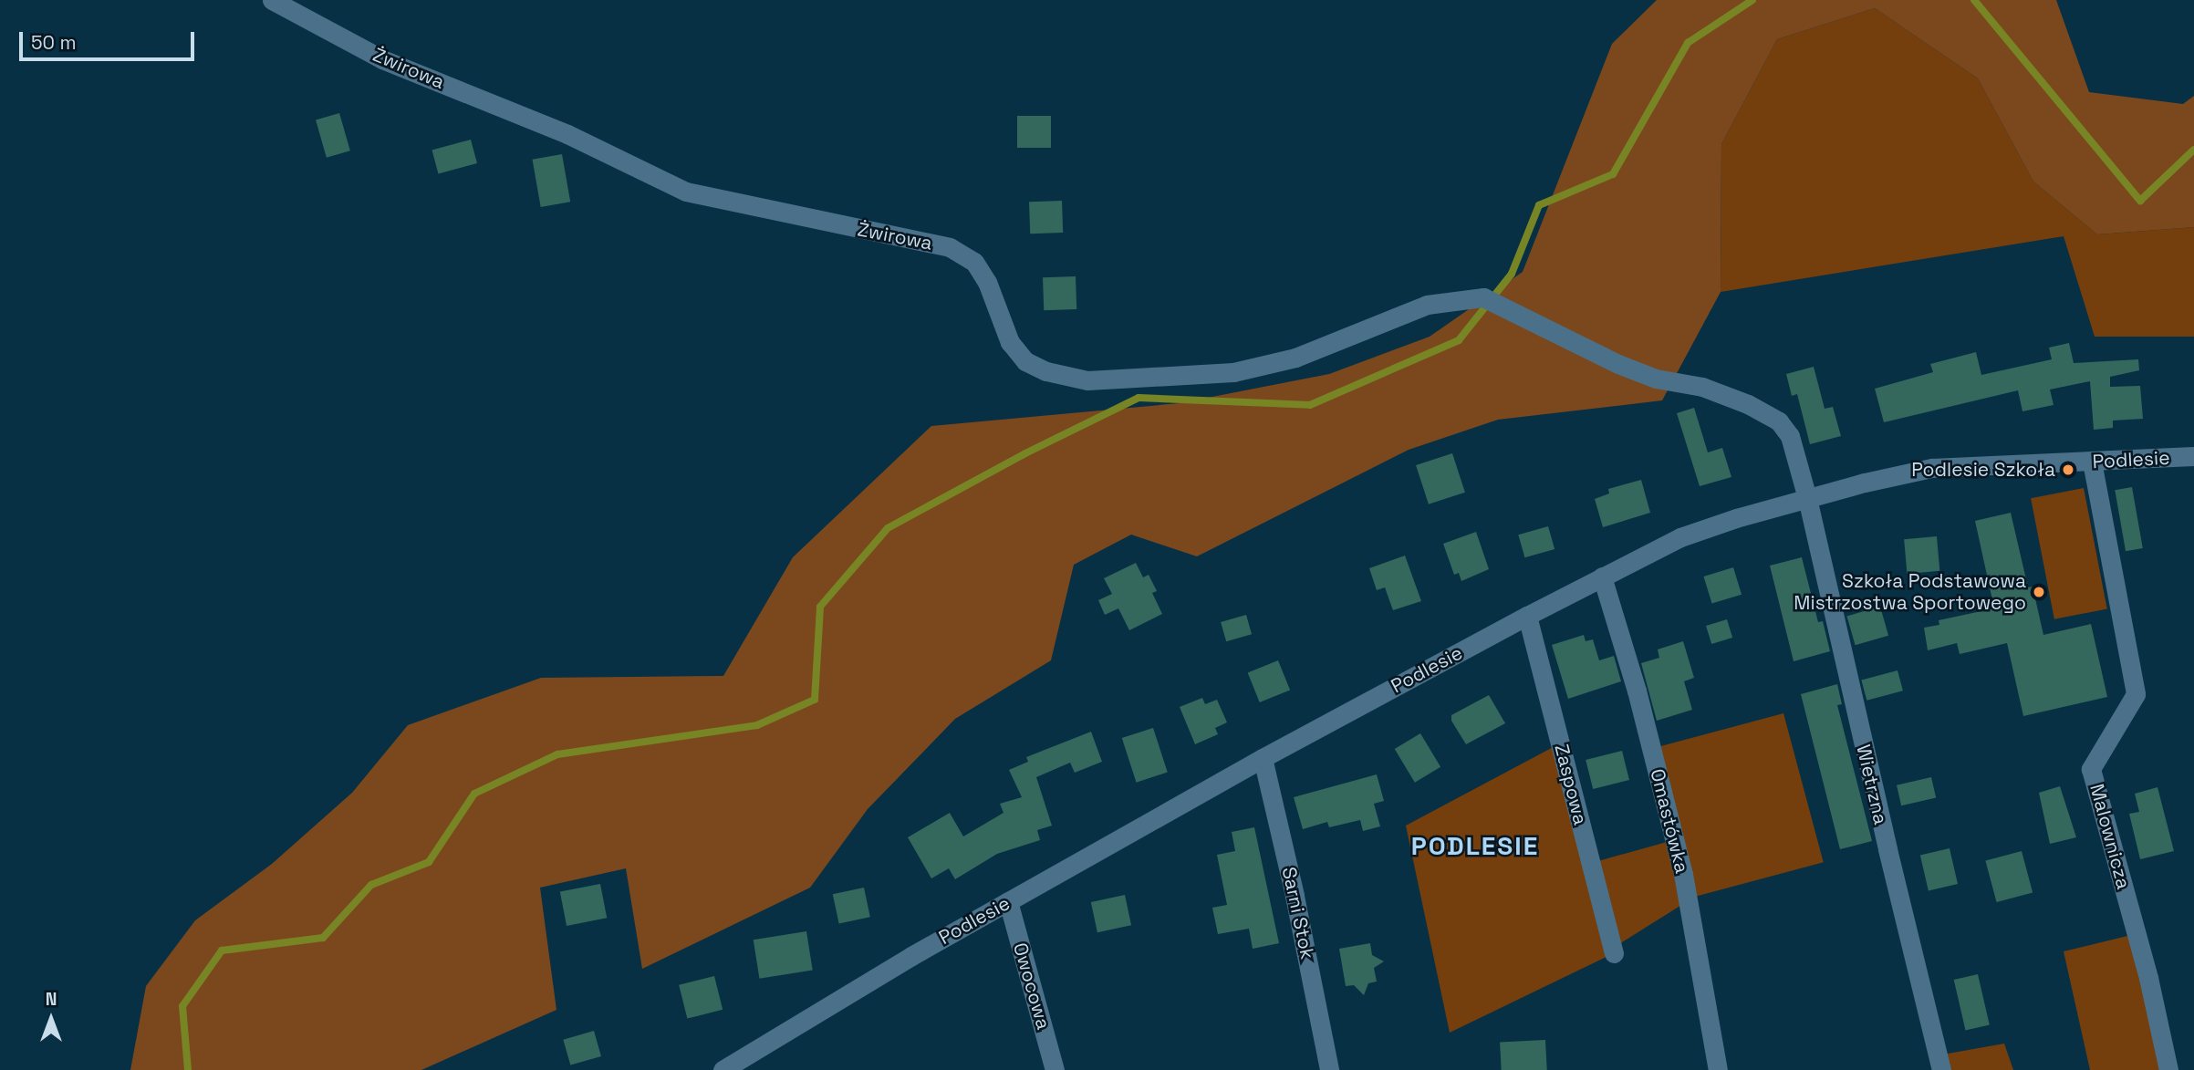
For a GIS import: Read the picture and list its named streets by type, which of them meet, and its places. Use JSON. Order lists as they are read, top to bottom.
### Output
{
  "streets": {
    "street": [
      "Żwirowa",
      "Podlesie",
      "Zaspowa",
      "Wietrzna",
      "Omastówka",
      "Malownicza",
      "Sarni Stok",
      "Owocowa"
    ]
  },
  "crossings": [
    ["Żwirowa", "Wietrzna"],
    ["Podlesie", "Zaspowa"],
    ["Podlesie", "Wietrzna"],
    ["Podlesie", "Omastówka"],
    ["Podlesie", "Malownicza"],
    ["Podlesie", "Sarni Stok"],
    ["Podlesie", "Owocowa"]
  ],
  "districts": ["PODLESIE"],
  "places": ["Podlesie Szkoła", "Szkoła Podstawowa Mistrzostwa Sportowego"],
  "scale_bar": "50 m",
  "north": "top"
}
